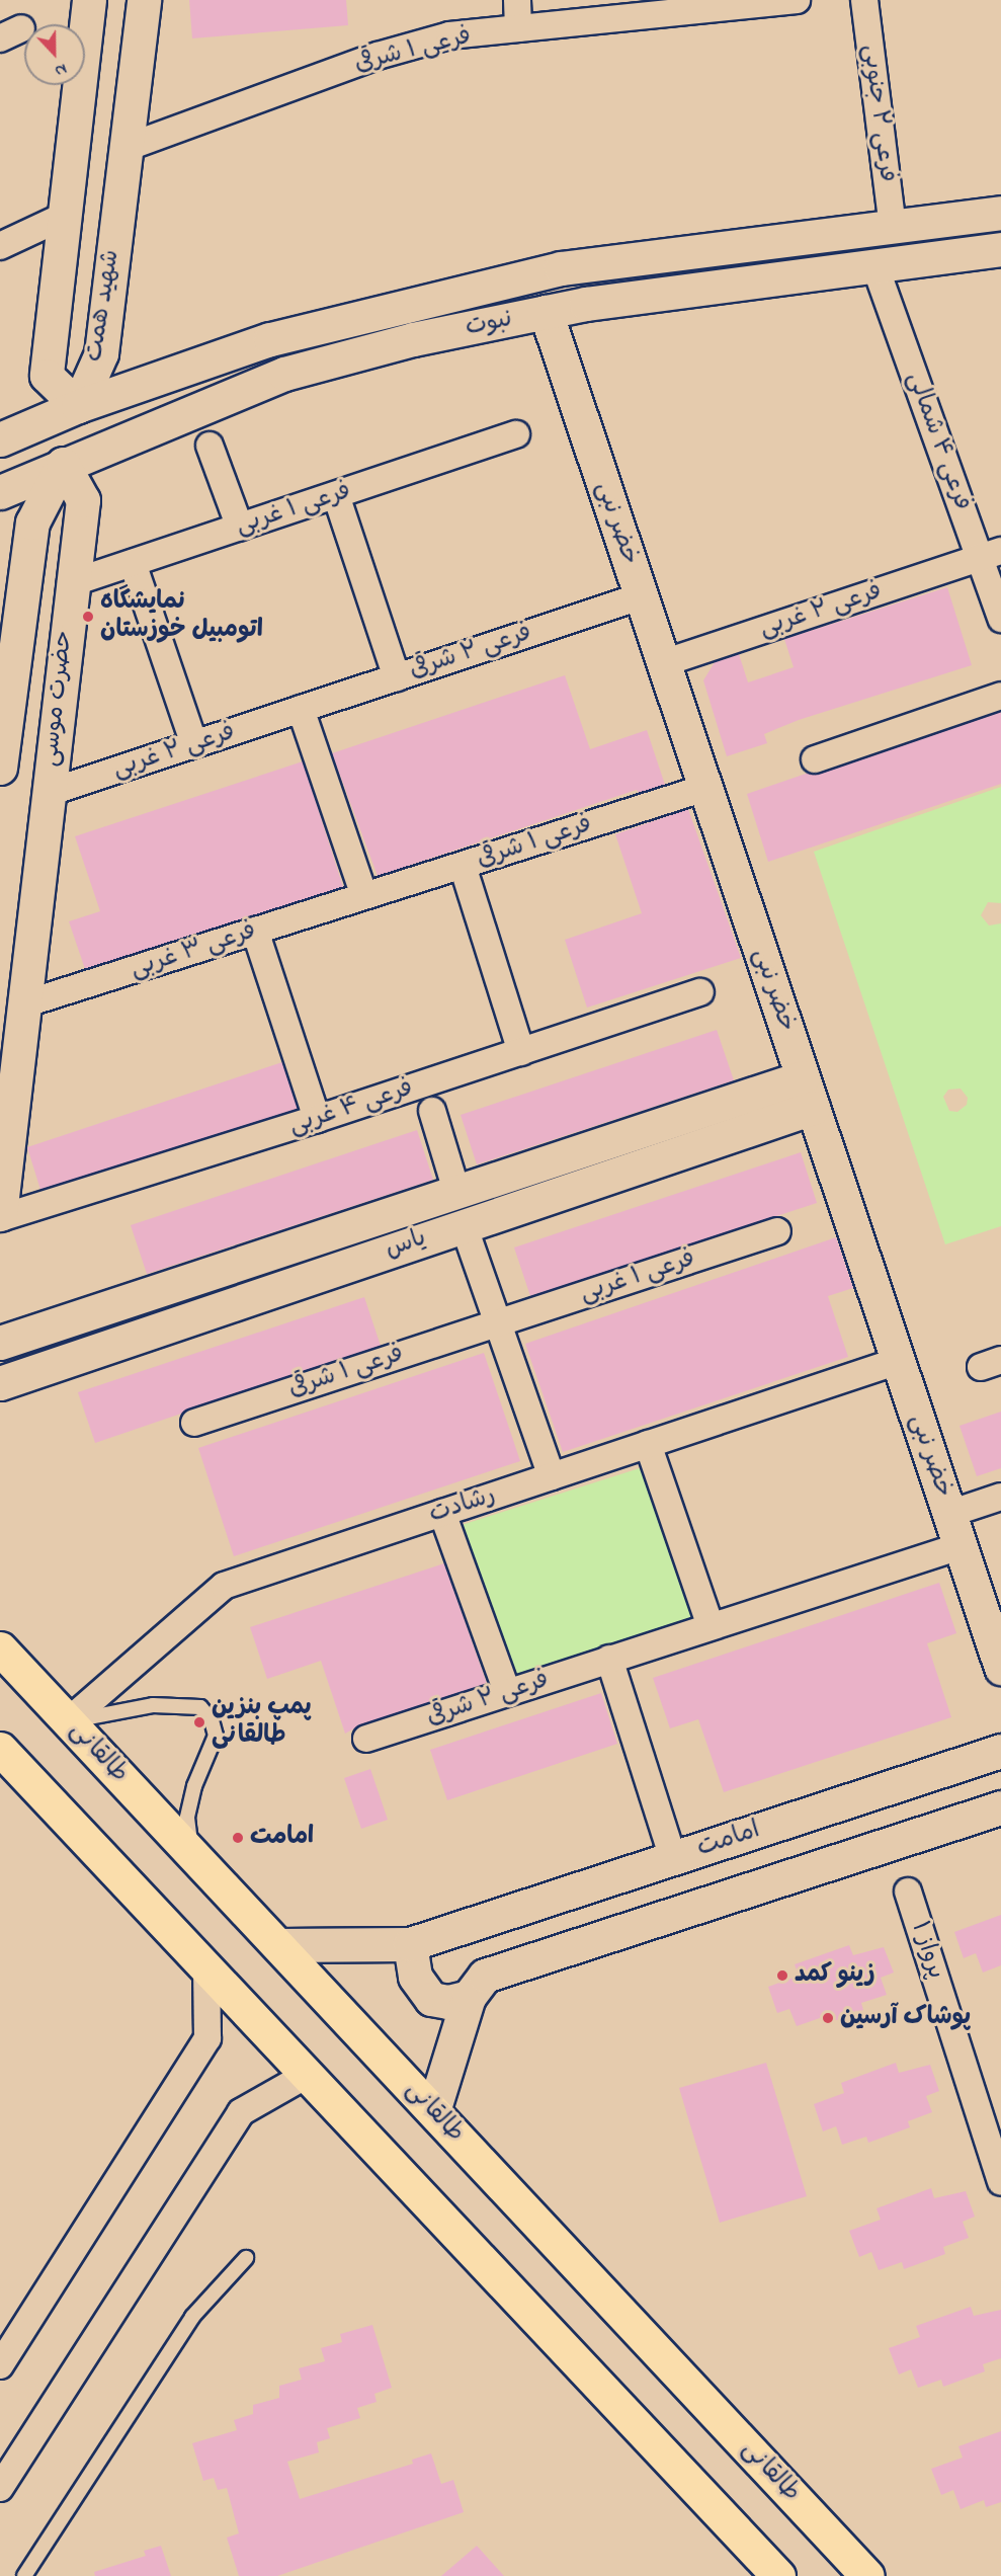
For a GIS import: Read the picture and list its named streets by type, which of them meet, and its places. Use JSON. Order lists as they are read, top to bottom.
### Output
{
  "streets": {
    "main road": ["طالقانی"],
    "street": [
      "فرعی ۱ شرقی",
      "فرعی ۲ جنوبی",
      "شهید همت",
      "نبوت",
      "فرعی ۴ شمالی",
      "فرعی ۱ غربی",
      "خضر نبی",
      "فرعی ۲ غربی",
      "فرعی ۲ شرقی",
      "حضرت موسی",
      "فرعی ۳ غربی",
      "فرعی ۴ غربی",
      "یاس",
      "رشادت",
      "امامت",
      "پرواز ۱"
    ]
  },
  "crossings": [
    ["فرعی ۱ شرقی", "شهید همت"],
    ["فرعی ۱ شرقی", "فرعی ۱ غربی"],
    ["فرعی ۱ شرقی", "خضر نبی"],
    ["فرعی ۱ شرقی", "فرعی ۳ غربی"],
    ["فرعی ۲ جنوبی", "نبوت"],
    ["شهید همت", "نبوت"],
    ["نبوت", "فرعی ۴ شمالی"],
    ["نبوت", "خضر نبی"],
    ["نبوت", "حضرت موسی"],
    ["فرعی ۴ شمالی", "فرعی ۲ غربی"],
    ["فرعی ۱ غربی", "حضرت موسی"],
    ["خضر نبی", "فرعی ۲ غربی"],
    ["خضر نبی", "فرعی ۲ شرقی"],
    ["خضر نبی", "یاس"],
    ["خضر نبی", "رشادت"],
    ["فرعی ۲ غربی", "فرعی ۲ شرقی"],
    ["فرعی ۲ غربی", "حضرت موسی"],
    ["حضرت موسی", "فرعی ۳ غربی"],
    ["حضرت موسی", "فرعی ۴ غربی"],
    ["رشادت", "طالقانی"],
    ["طالقانی", "امامت"]
  ],
  "places": [
    "نمایشگاه اتومبیل خوزستان",
    "پمپ بنزین طالقانی",
    "امامت",
    "زینو کمد",
    "پوشاک آرسین"
  ],
  "north": "bottom"
}
